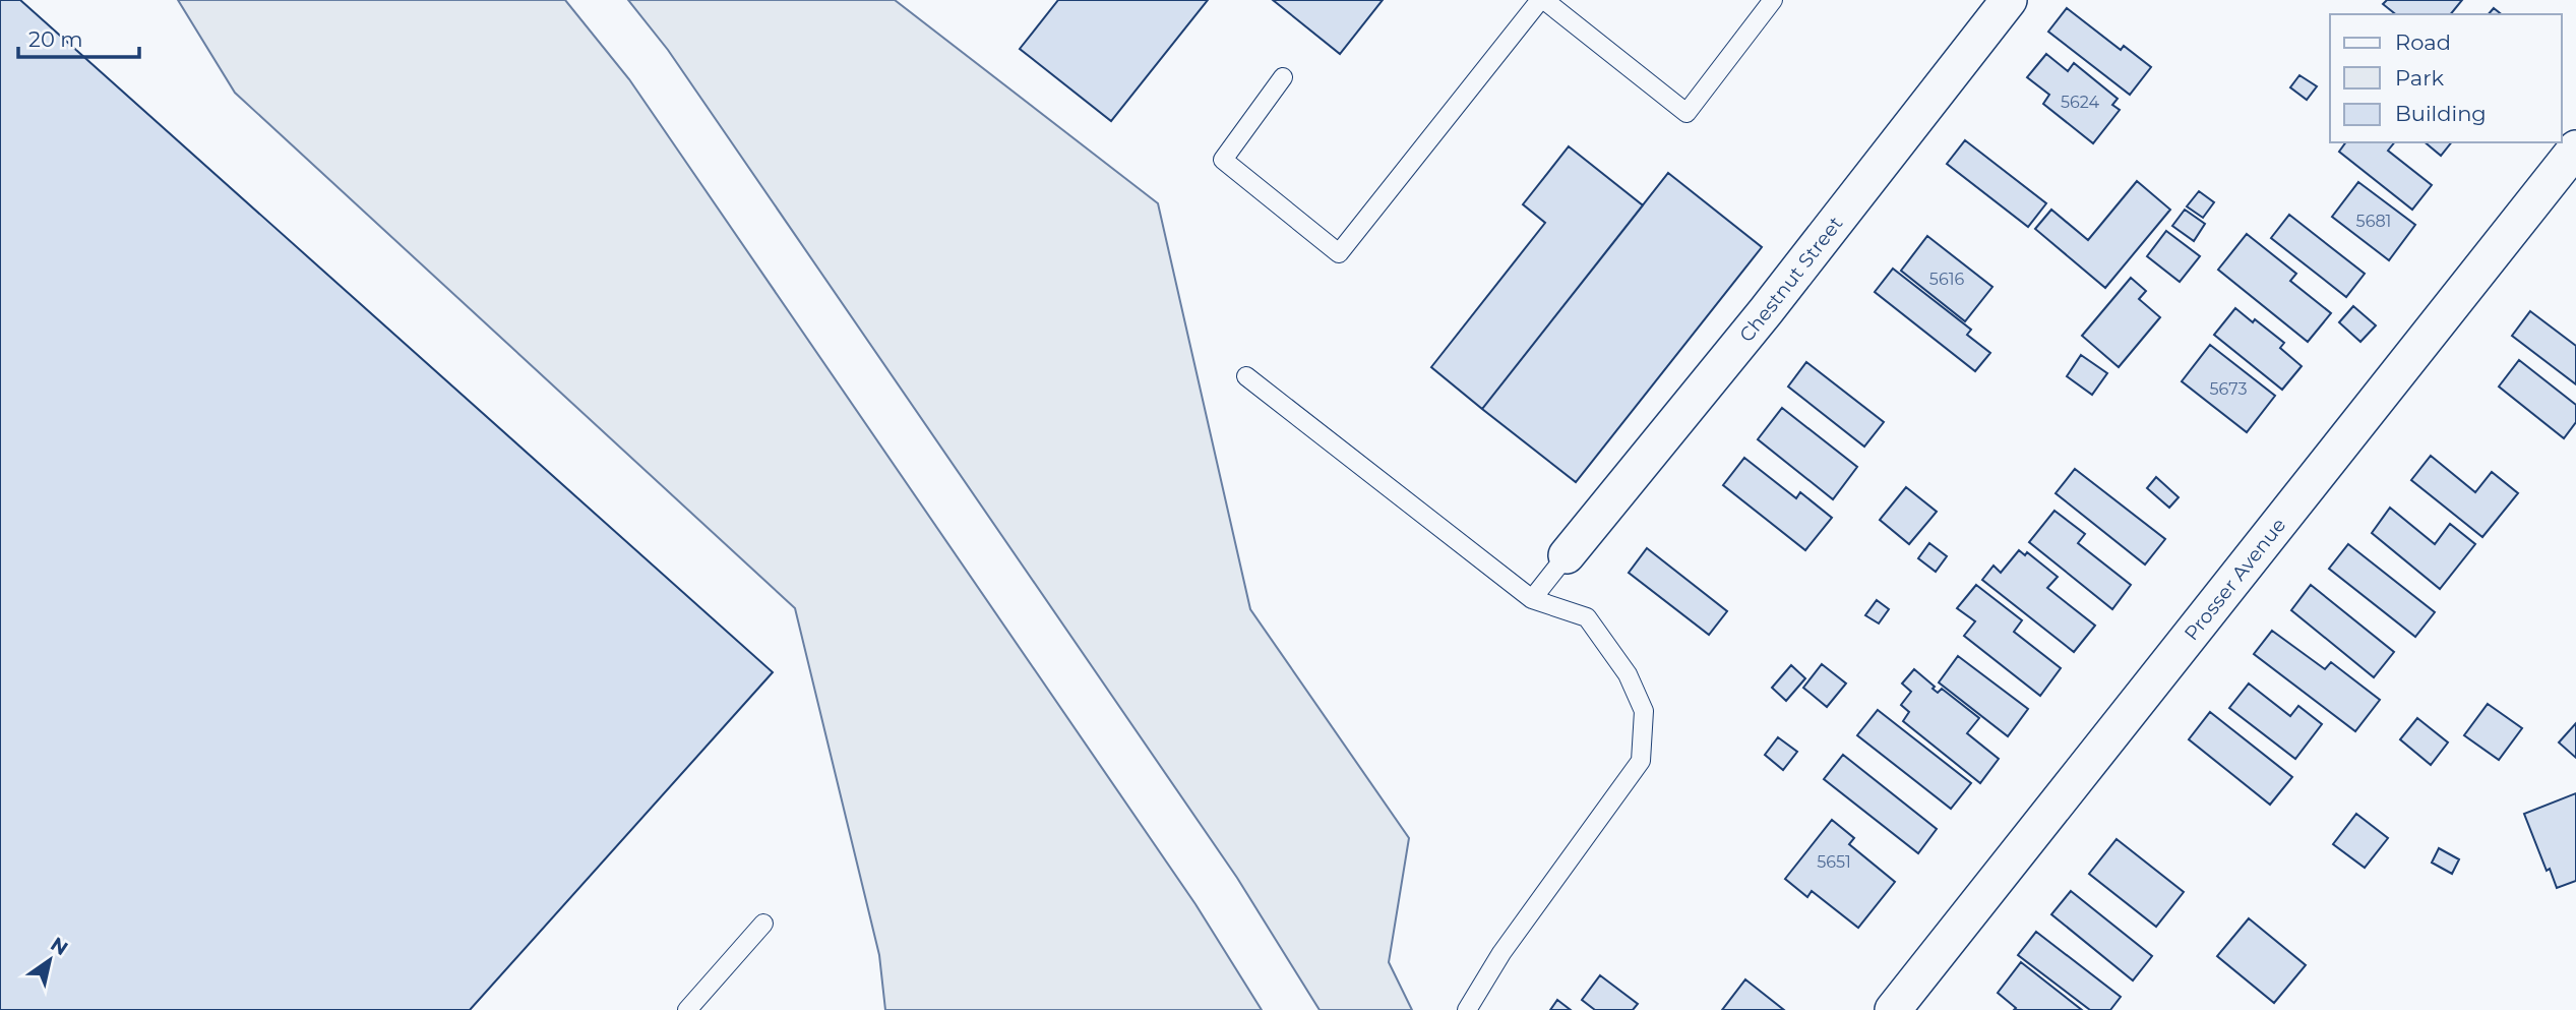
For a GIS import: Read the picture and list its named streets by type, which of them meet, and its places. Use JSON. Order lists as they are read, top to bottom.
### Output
{
  "streets": {
    "street": ["Chestnut Street", "Prosser Avenue"]
  },
  "house_numbers": [
    "5624",
    "5681",
    "5616",
    "5673",
    "5651"
  ],
  "legend": ["Road", "Park", "Building"],
  "scale_bar": "20 m",
  "north": "top right"
}
